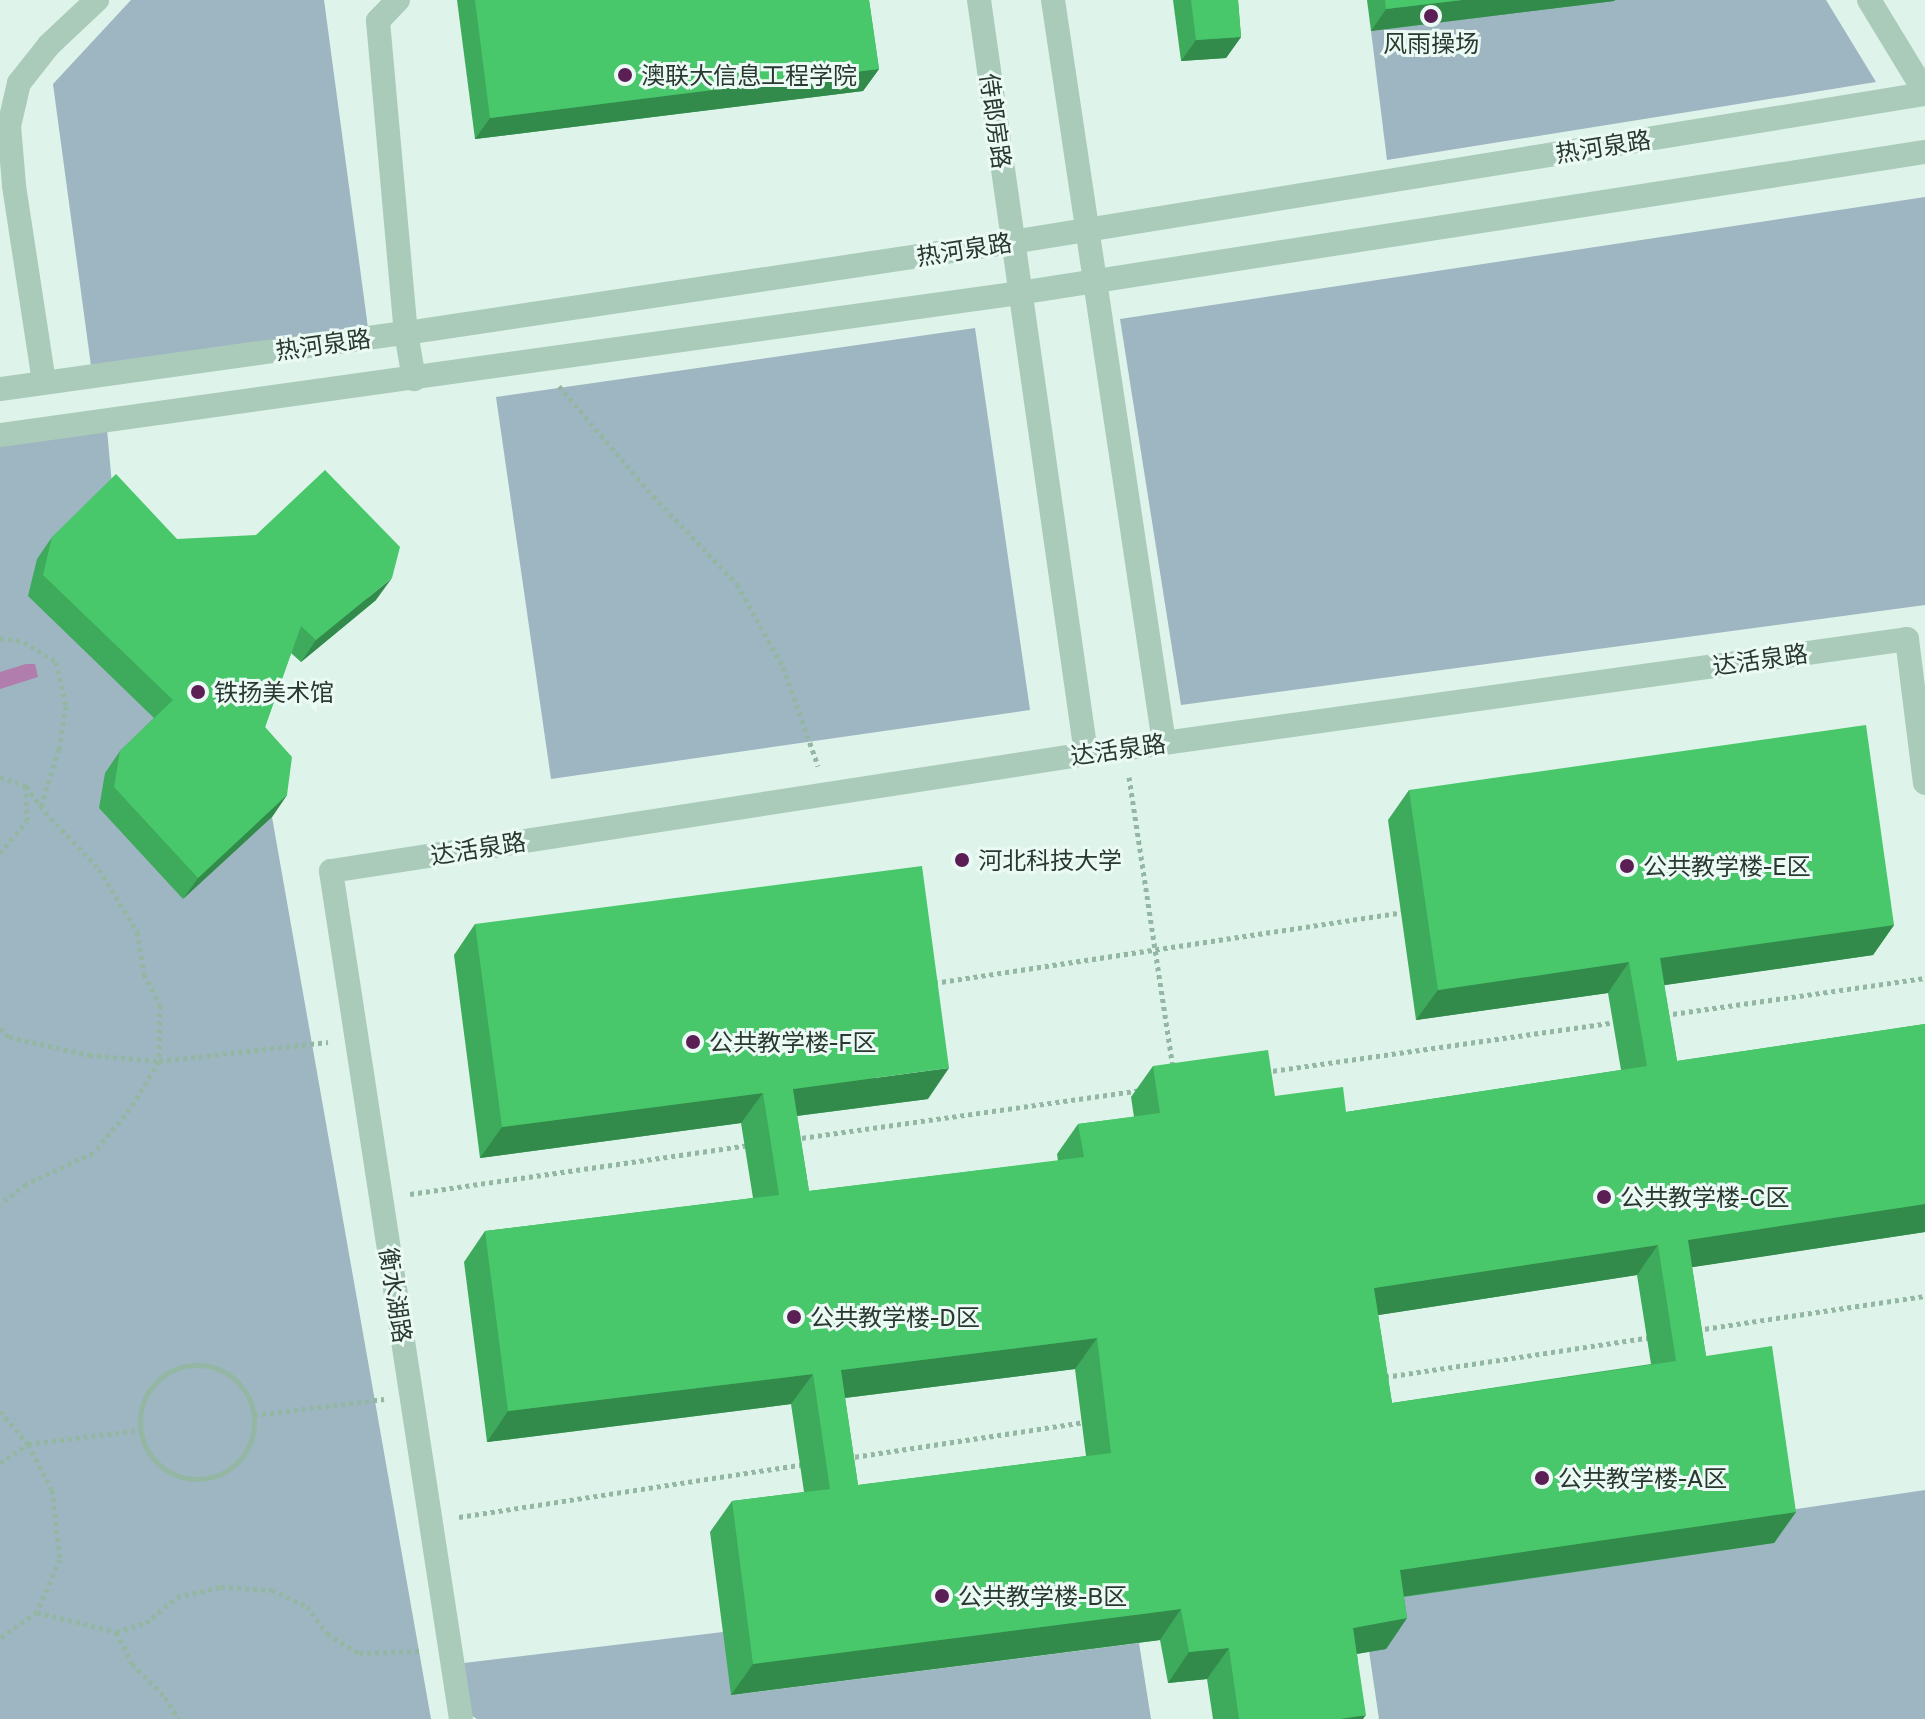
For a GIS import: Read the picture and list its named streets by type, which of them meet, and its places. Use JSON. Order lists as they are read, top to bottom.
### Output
{
  "streets": {
    "lane": [
      "侍郎房路",
      "热河泉路",
      "达活泉路",
      "衡水湖路"
    ]
  },
  "crossings": [
    ["侍郎房路", "热河泉路"],
    ["侍郎房路", "达活泉路"],
    ["达活泉路", "衡水湖路"]
  ],
  "places": [
    "风雨操场",
    "澳联大信息工程学院",
    "铁扬美术馆",
    "河北科技大学",
    "公共教学楼-E区",
    "公共教学楼-F区",
    "公共教学楼-C区",
    "公共教学楼-D区",
    "公共教学楼-A区",
    "公共教学楼-B区"
  ]
}
